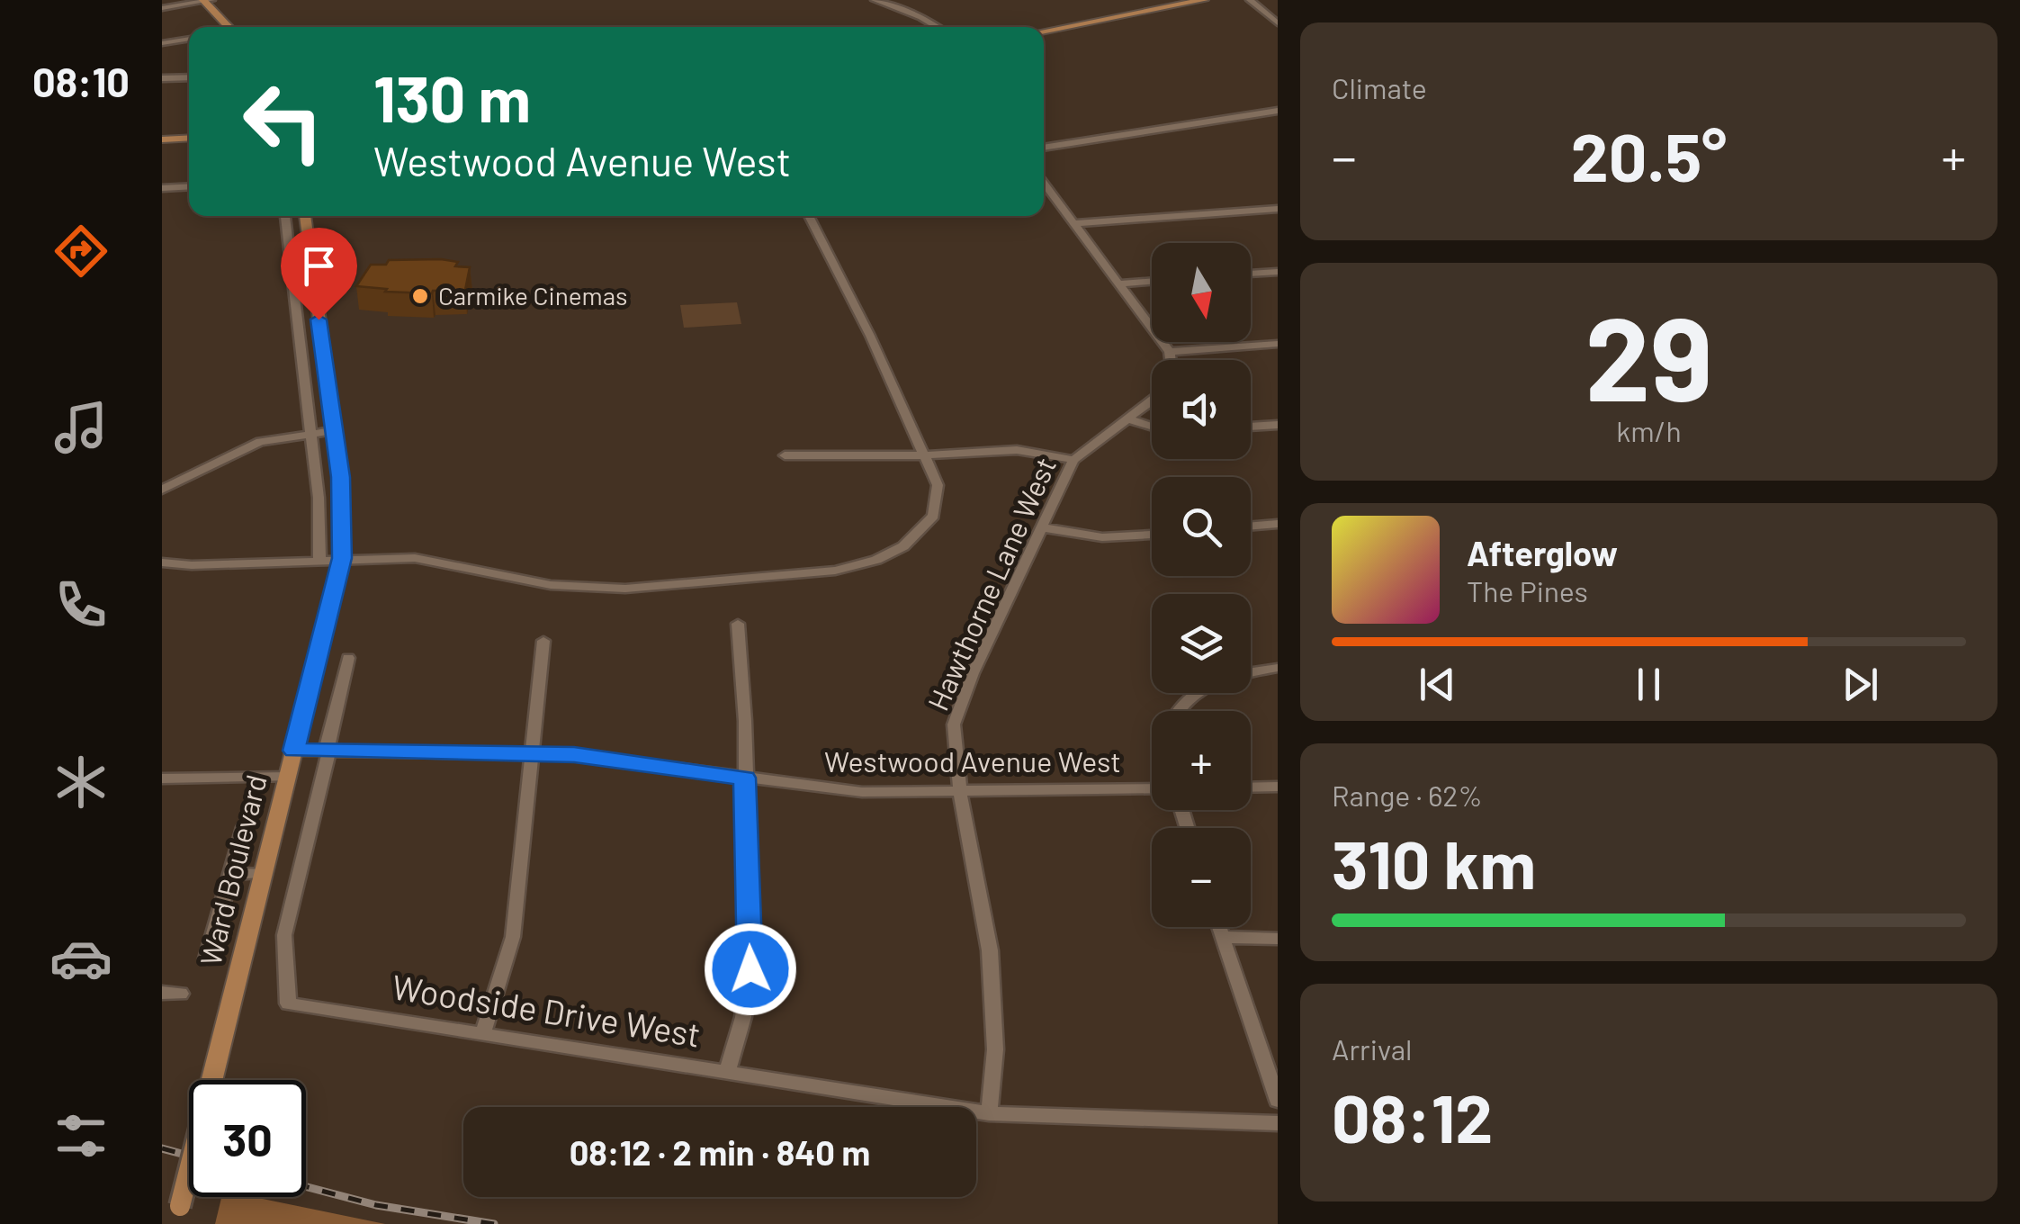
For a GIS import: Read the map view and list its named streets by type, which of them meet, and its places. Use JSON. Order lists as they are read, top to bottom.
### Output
{
  "streets": {
    "main road": ["Ward Boulevard"],
    "street": ["Hawthorne Lane West", "Westwood Avenue West", "Woodside Drive West"]
  },
  "crossings": [
    ["Hawthorne Lane West", "Westwood Avenue West"],
    ["Hawthorne Lane West", "Woodside Drive West"],
    ["Westwood Avenue West", "Ward Boulevard"],
    ["Westwood Avenue West", "Woodside Drive West"]
  ],
  "places": ["Carmike Cinemas"],
  "north": "bottom",
  "page": {
    "tabs": "08:10",
    "tile": [
      "Climate",
      ["29", "km/h"],
      ["Range · 62%", "310 km"],
      ["Arrival", "08:12"]
    ],
    "turn": ["130 m", "Westwood Avenue West"],
    "heat": ["−", "20.5°", "+"],
    "map_buttons": ["+", "−"],
    "song": ["Afterglow", "The Pines"],
    "limit": "30",
    "trip": "08:12 · 2 min · 840 m"
  }
}
